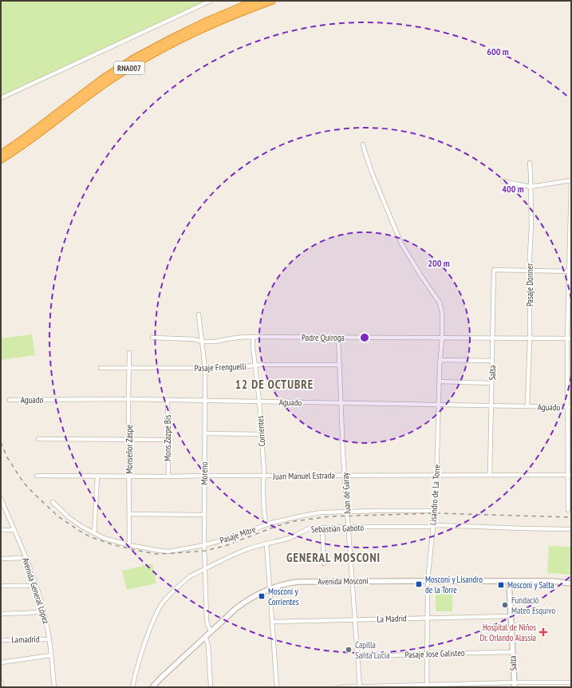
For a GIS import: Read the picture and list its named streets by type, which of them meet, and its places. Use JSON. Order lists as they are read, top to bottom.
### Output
{
  "streets": {
    "highway": ["RNA007"],
    "street": [
      "Pasaje Donner",
      "Padre Quiroga",
      "Pasaje Frenguelli",
      "Salta",
      "Aguado",
      "Corrientes",
      "Mons.Zazpe Bis",
      "Monseñor Zaspe",
      "Moreno",
      "Juan Manuel Estrada",
      "Juan de Garay",
      "Lisandro de La Torre",
      "Sebastián Gaboto",
      "Pasaje Mitre",
      "Avenida Mosconi",
      "Avenida General López",
      "La Madrid",
      "Lamadrid",
      "Pasaje Jose Galisteo"
    ]
  },
  "crossings": [
    ["Pasaje Donner", "Padre Quiroga"],
    ["Pasaje Donner", "Salta"],
    ["Pasaje Donner", "Aguado"],
    ["Padre Quiroga", "Salta"],
    ["Padre Quiroga", "Corrientes"],
    ["Padre Quiroga", "Moreno"],
    ["Padre Quiroga", "Juan de Garay"],
    ["Padre Quiroga", "Lisandro de La Torre"],
    ["Pasaje Frenguelli", "Corrientes"],
    ["Pasaje Frenguelli", "Monseñor Zaspe"],
    ["Pasaje Frenguelli", "Moreno"],
    ["Pasaje Frenguelli", "Juan de Garay"],
    ["Salta", "Aguado"],
    ["Salta", "Juan Manuel Estrada"],
    ["Salta", "Avenida Mosconi"],
    ["Salta", "La Madrid"],
    ["Salta", "Pasaje Jose Galisteo"],
    ["Aguado", "Corrientes"],
    ["Aguado", "Mons.Zazpe Bis"],
    ["Aguado", "Monseñor Zaspe"],
    ["Aguado", "Moreno"],
    ["Aguado", "Juan de Garay"],
    ["Aguado", "Lisandro de La Torre"],
    ["Corrientes", "Juan Manuel Estrada"],
    ["Corrientes", "Pasaje Mitre"],
    ["Mons.Zazpe Bis", "Juan Manuel Estrada"],
    ["Monseñor Zaspe", "Juan Manuel Estrada"],
    ["Monseñor Zaspe", "Pasaje Mitre"],
    ["Moreno", "Juan Manuel Estrada"],
    ["Moreno", "Sebastián Gaboto"],
    ["Moreno", "Pasaje Mitre"],
    ["Moreno", "Avenida Mosconi"],
    ["Juan Manuel Estrada", "Juan de Garay"],
    ["Juan Manuel Estrada", "Lisandro de La Torre"],
    ["Juan de Garay", "Sebastián Gaboto"],
    ["Juan de Garay", "Pasaje Mitre"],
    ["Juan de Garay", "Avenida Mosconi"],
    ["Juan de Garay", "La Madrid"],
    ["Juan de Garay", "Pasaje Jose Galisteo"],
    ["Lisandro de La Torre", "Sebastián Gaboto"],
    ["Lisandro de La Torre", "Pasaje Mitre"],
    ["Lisandro de La Torre", "Avenida Mosconi"],
    ["Lisandro de La Torre", "La Madrid"],
    ["Lisandro de La Torre", "Pasaje Jose Galisteo"],
    ["Avenida General López", "Lamadrid"]
  ],
  "districts": ["12 DE OCTUBRE", "GENERAL MOSCONI"],
  "places": {
    "transit": ["Mosconi y Lisandro de la Torre", "Mosconi y Salta", "Mosconi y Corrientes"],
    "other": ["Fundació Mateo Esquivo", "Capilla Santa Lucía"],
    "health": ["Hospital de Niños Dr. Orlando Alassia"]
  },
  "rings": ["600 m", "400 m", "200 m"]
}
